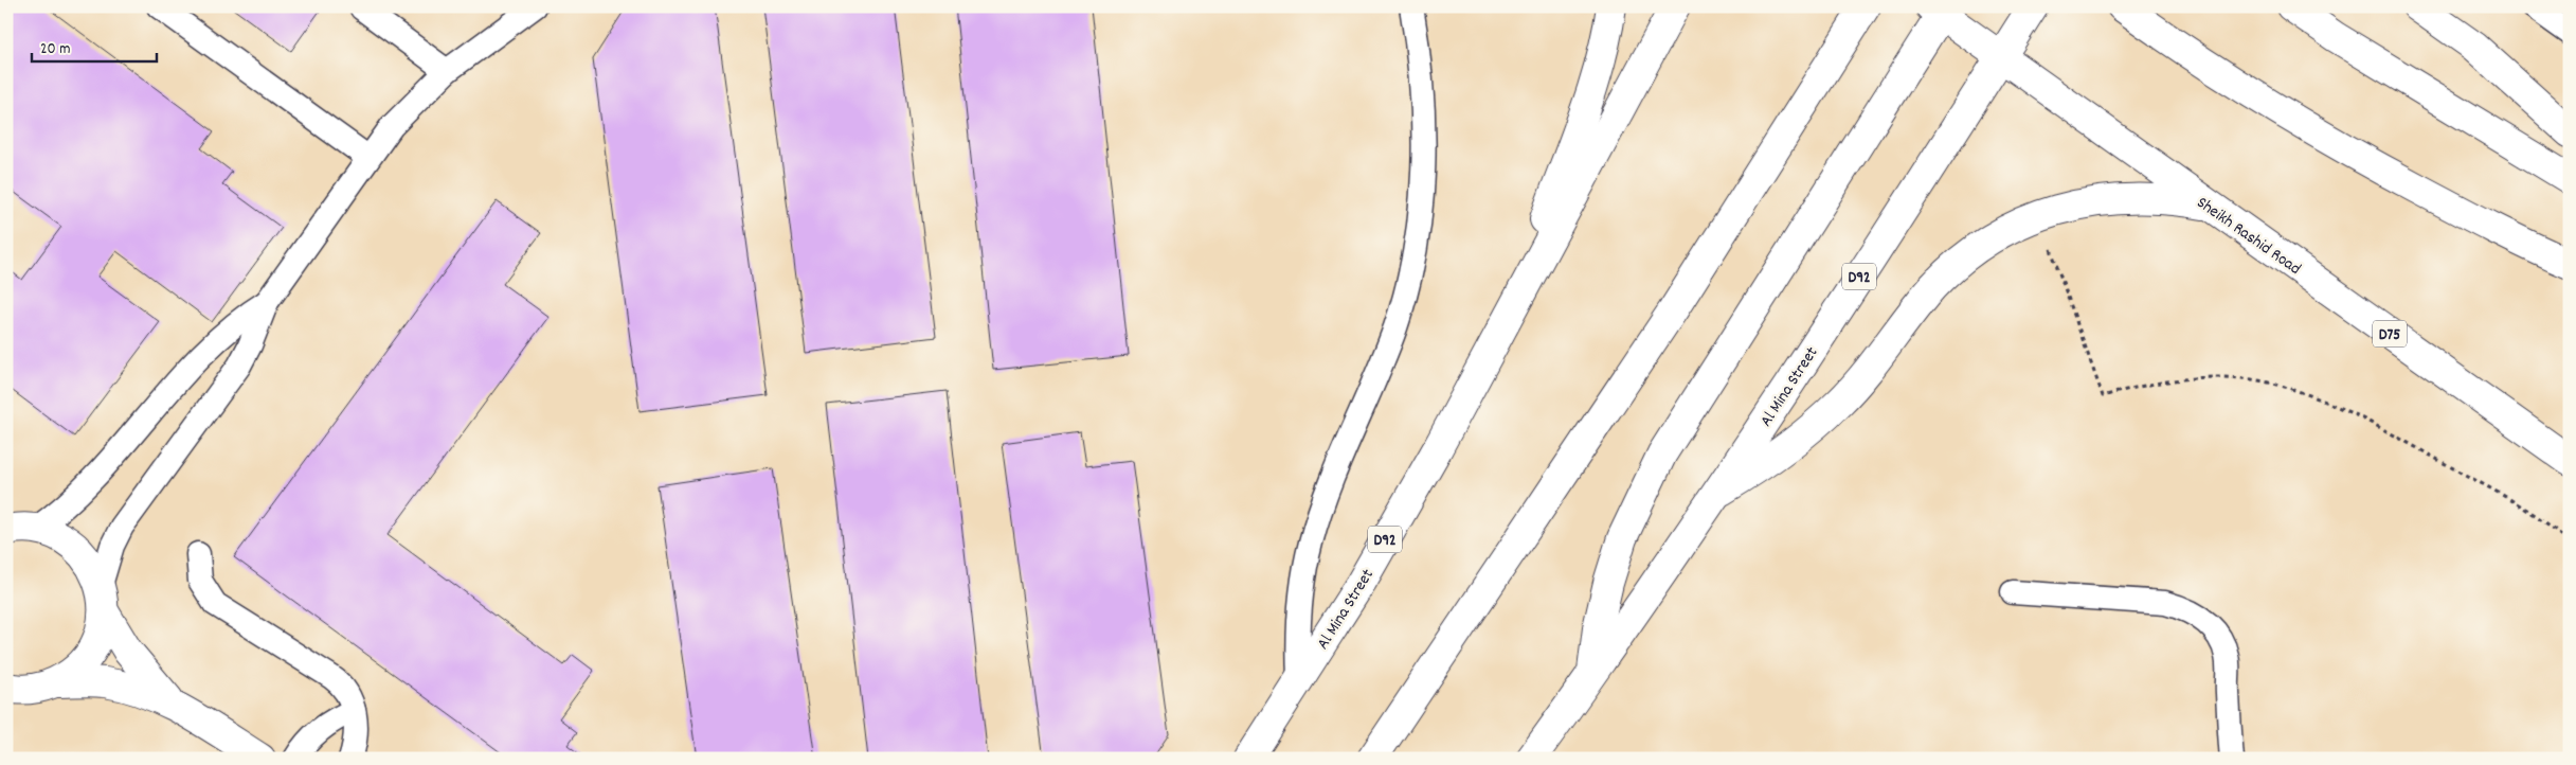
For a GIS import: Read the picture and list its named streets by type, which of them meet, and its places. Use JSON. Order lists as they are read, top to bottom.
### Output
{
  "streets": {
    "main road": [
      "Sheikh Rashid Road",
      "D92",
      "D75",
      "Al Mina Street"
    ]
  },
  "crossings": [
    ["Sheikh Rashid Road", "Al Mina Street"]
  ],
  "scale_bar": "20 m"
}
